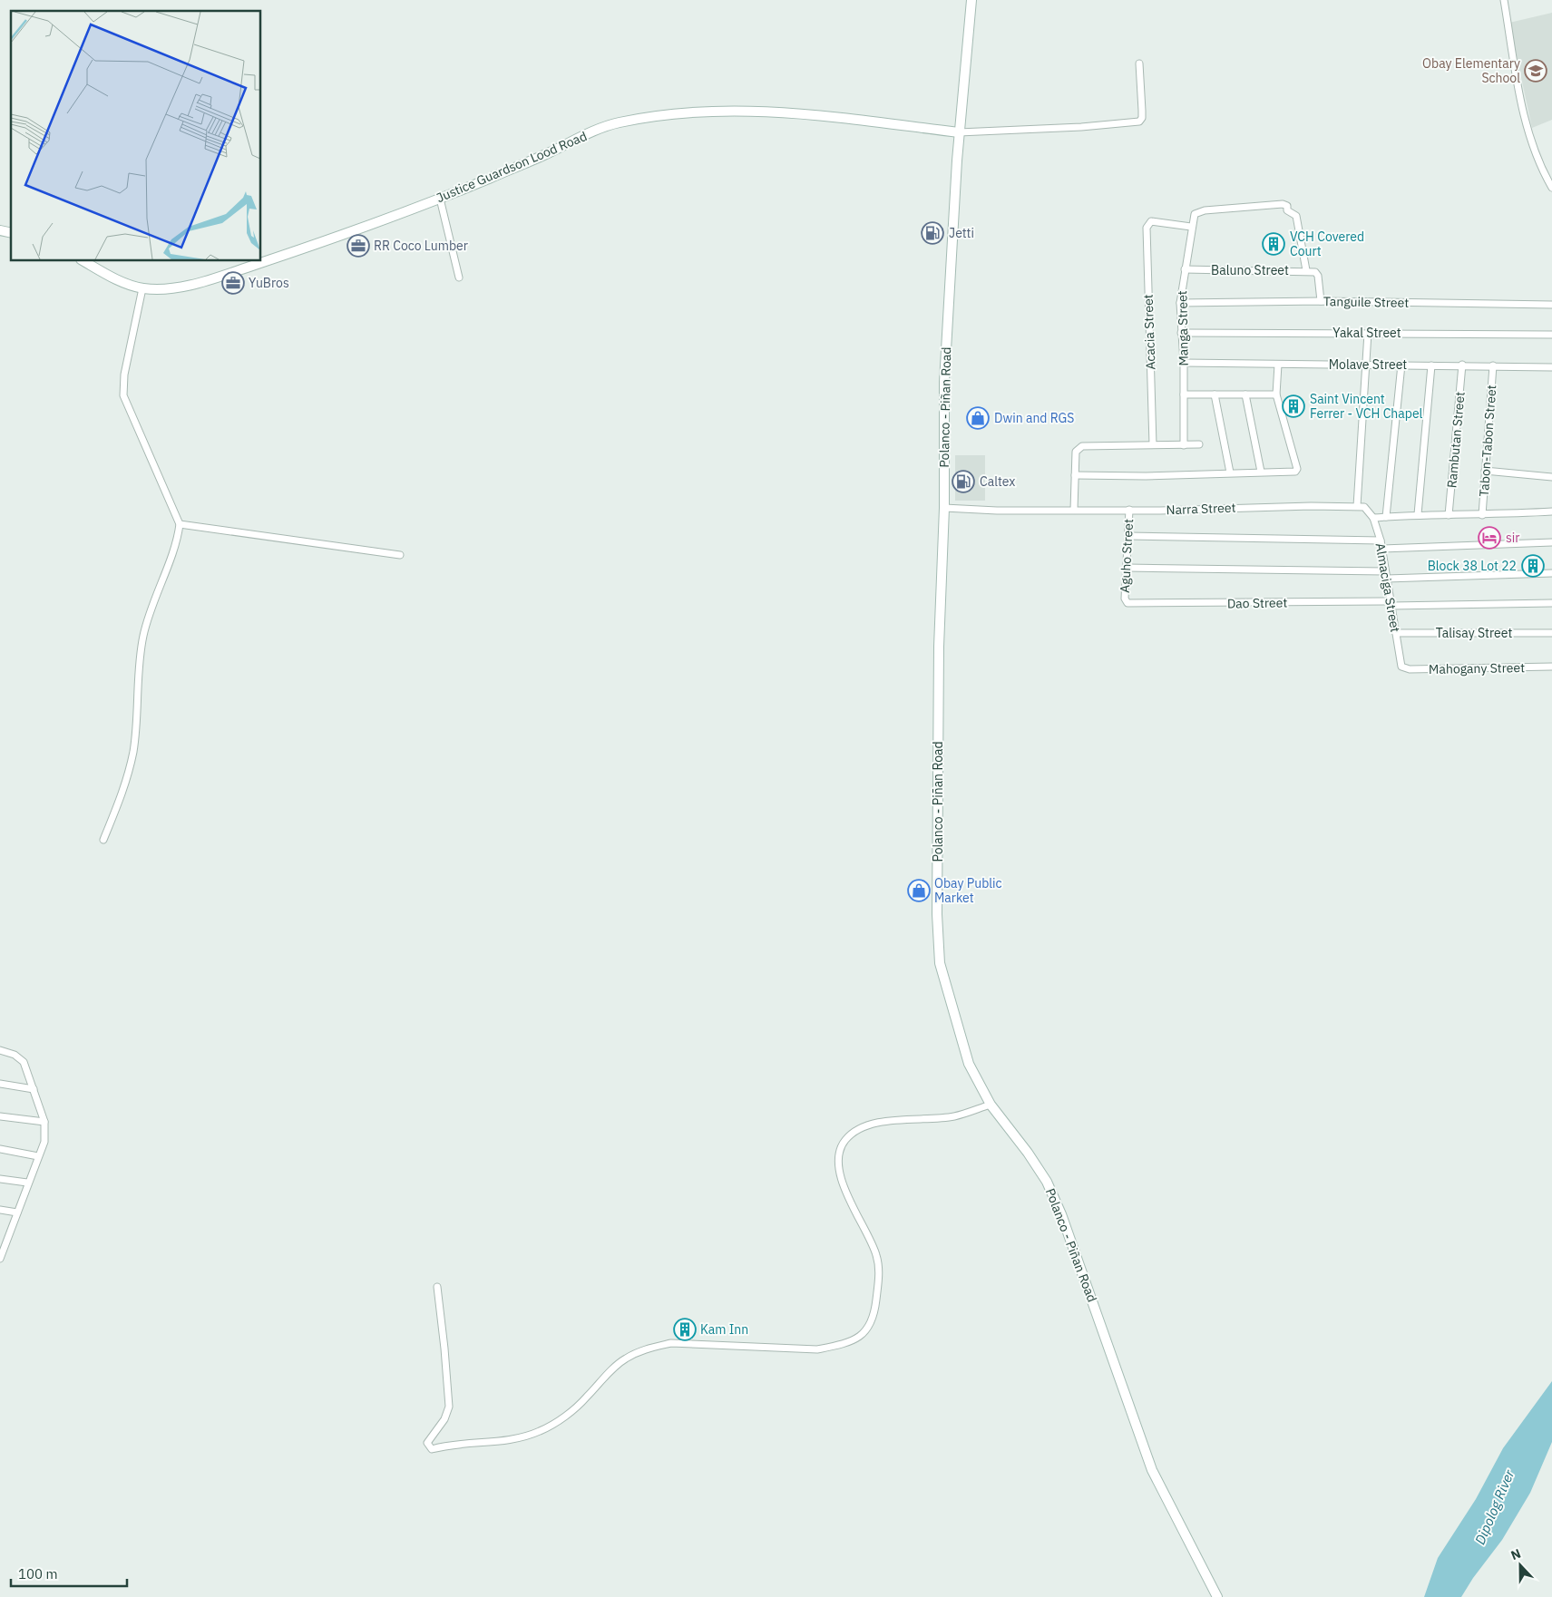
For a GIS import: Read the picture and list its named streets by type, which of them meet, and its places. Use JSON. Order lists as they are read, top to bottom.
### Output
{
  "streets": {
    "main road": ["Justice Guardson Lood Road", "Polanco - Piñan Road"],
    "street": [
      "Baluno Street",
      "Tanguile Street",
      "Manga Street",
      "Acacia Street",
      "Yakal Street",
      "Molave Street",
      "Rambutan Street",
      "Tabon-Tabon Street",
      "Narra Street",
      "Aguho Street",
      "Almaciga Street",
      "Dao Street",
      "Talisay Street",
      "Mahogany Street"
    ]
  },
  "crossings": [
    ["Justice Guardson Lood Road", "Polanco - Piñan Road"],
    ["Baluno Street", "Tanguile Street"],
    ["Baluno Street", "Manga Street"],
    ["Tanguile Street", "Manga Street"],
    ["Manga Street", "Acacia Street"],
    ["Manga Street", "Yakal Street"],
    ["Manga Street", "Molave Street"],
    ["Molave Street", "Rambutan Street"],
    ["Molave Street", "Tabon-Tabon Street"],
    ["Polanco - Piñan Road", "Narra Street"],
    ["Narra Street", "Aguho Street"],
    ["Narra Street", "Almaciga Street"],
    ["Aguho Street", "Dao Street"],
    ["Almaciga Street", "Dao Street"],
    ["Almaciga Street", "Talisay Street"],
    ["Almaciga Street", "Mahogany Street"]
  ],
  "water": ["Dipolog River"],
  "places": {
    "school or university": ["Obay Elementary School"],
    "fuel station": ["Jetti", "Caltex"],
    "building": [
      "VCH Covered Court",
      "Saint Vincent Ferrer - VCH Chapel",
      "Block 38 Lot 22",
      "Kam Inn"
    ],
    "office": ["RR Coco Lumber", "YuBros"],
    "shop": ["Dwin and RGS", "Obay Public Market"],
    "hotel": ["sir"]
  },
  "scale_bar": "100 m",
  "north": "top"
}
